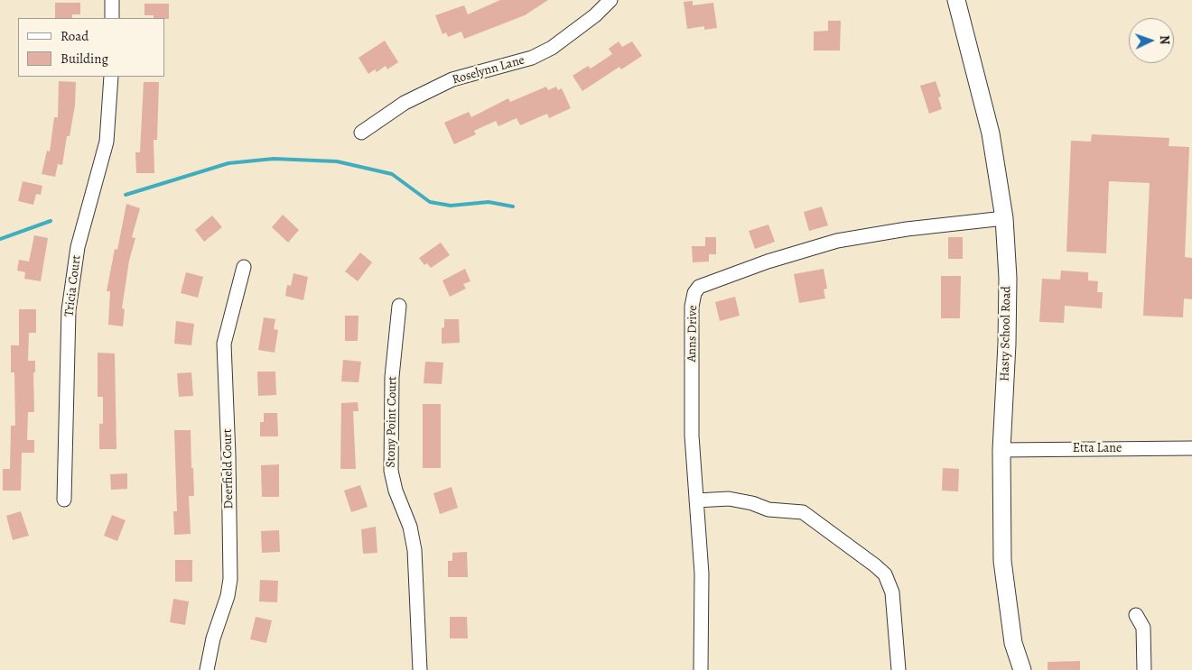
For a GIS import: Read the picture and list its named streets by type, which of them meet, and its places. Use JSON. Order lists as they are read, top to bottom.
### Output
{
  "streets": {
    "street": [
      "Roselynn Lane",
      "Tricia Court",
      "Anns Drive",
      "Hasty School Road",
      "Stony Point Court",
      "Etta Lane",
      "Deerfield Court"
    ]
  },
  "crossings": [
    ["Anns Drive", "Hasty School Road"],
    ["Hasty School Road", "Etta Lane"]
  ],
  "legend": ["Road", "Building"],
  "north": "right"
}
